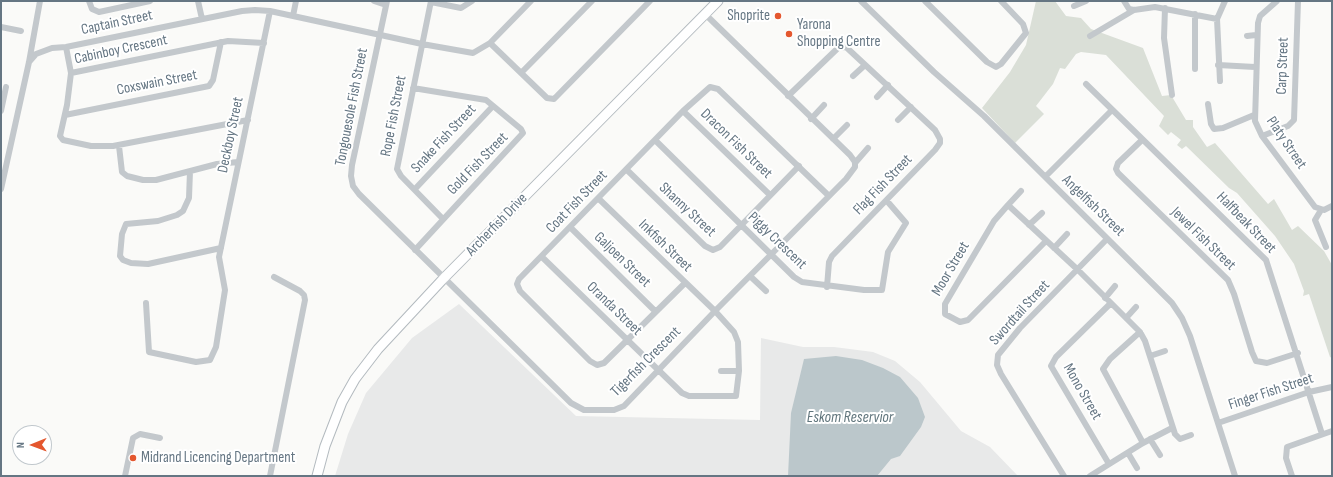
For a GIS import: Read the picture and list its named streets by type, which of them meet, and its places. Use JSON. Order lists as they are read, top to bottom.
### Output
{
  "streets": {
    "street": [
      "Captain Street",
      "Cabinboy Crescent",
      "Carp Street",
      "Coxswain Street",
      "Tongouesole Fish Street",
      "Rope Fish Street",
      "Deckboy Street",
      "Snake Fish Street",
      "Platy Street",
      "Dracon Fish Street",
      "Gold Fish Street",
      "Flag Fish Street",
      "Coat Fish Street",
      "Angelfish Street",
      "Shanny Street",
      "Halfbeak Street",
      "Archerfish Drive",
      "Jewel Fish Street",
      "Piggy Crescent",
      "Inkfish Street",
      "Galjoen Street",
      "Moor Street",
      "Oranda Street",
      "Swordtail Street",
      "Tigerfish Crescent",
      "Mono Street",
      "Finger Fish Street"
    ]
  },
  "crossings": [
    ["Captain Street", "Tongouesole Fish Street"],
    ["Captain Street", "Rope Fish Street"],
    ["Captain Street", "Deckboy Street"],
    ["Cabinboy Crescent", "Coxswain Street"],
    ["Cabinboy Crescent", "Deckboy Street"],
    ["Carp Street", "Platy Street"],
    ["Tongouesole Fish Street", "Gold Fish Street"],
    ["Tongouesole Fish Street", "Archerfish Drive"],
    ["Tongouesole Fish Street", "Tigerfish Crescent"],
    ["Rope Fish Street", "Snake Fish Street"],
    ["Rope Fish Street", "Gold Fish Street"],
    ["Snake Fish Street", "Gold Fish Street"],
    ["Dracon Fish Street", "Coat Fish Street"],
    ["Dracon Fish Street", "Shanny Street"],
    ["Flag Fish Street", "Piggy Crescent"],
    ["Coat Fish Street", "Shanny Street"],
    ["Coat Fish Street", "Piggy Crescent"],
    ["Coat Fish Street", "Inkfish Street"],
    ["Coat Fish Street", "Galjoen Street"],
    ["Coat Fish Street", "Oranda Street"],
    ["Coat Fish Street", "Tigerfish Crescent"],
    ["Angelfish Street", "Swordtail Street"],
    ["Angelfish Street", "Finger Fish Street"],
    ["Shanny Street", "Piggy Crescent"],
    ["Halfbeak Street", "Jewel Fish Street"],
    ["Halfbeak Street", "Finger Fish Street"],
    ["Archerfish Drive", "Tigerfish Crescent"],
    ["Piggy Crescent", "Tigerfish Crescent"],
    ["Inkfish Street", "Oranda Street"],
    ["Inkfish Street", "Tigerfish Crescent"],
    ["Oranda Street", "Tigerfish Crescent"]
  ],
  "water": ["Eskom Reservior"],
  "places": ["Shoprite", "Yarona Shopping Centre", "Midrand Licencing Department"],
  "north": "left"
}
